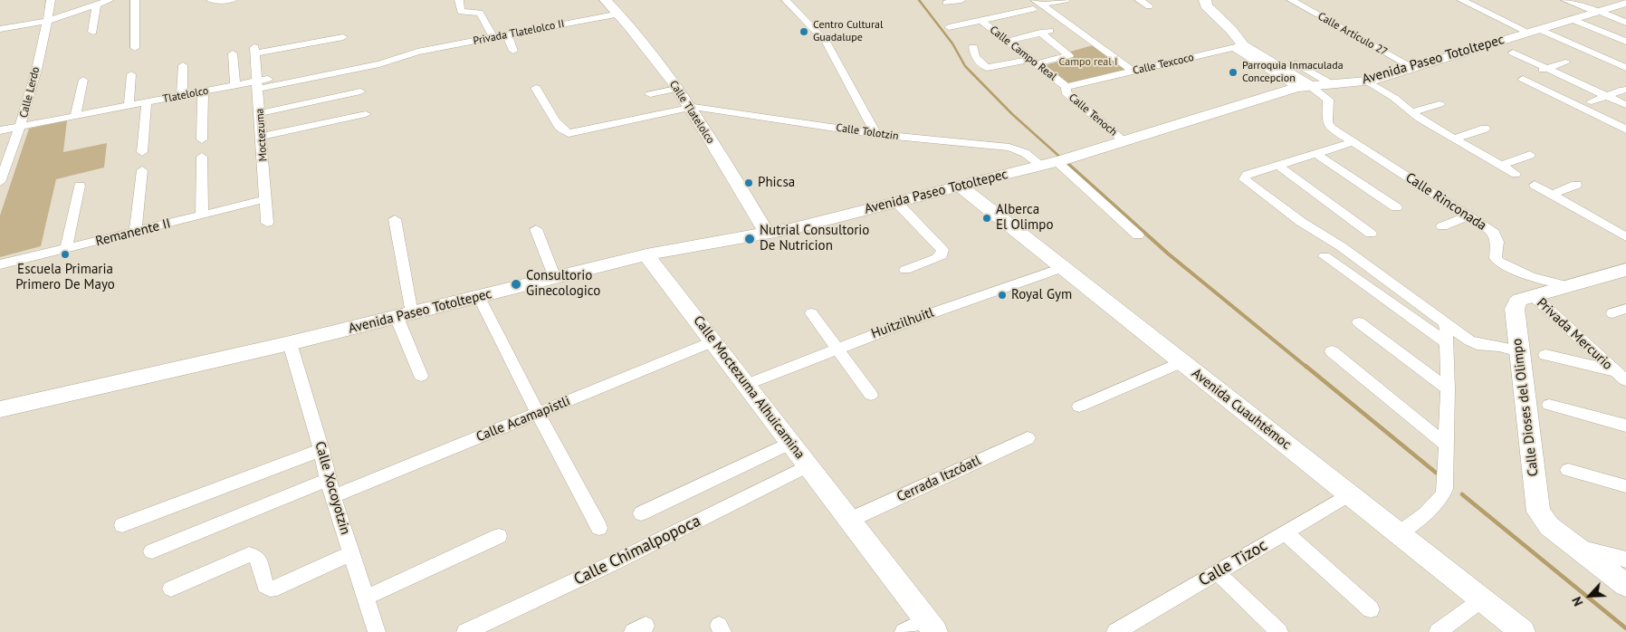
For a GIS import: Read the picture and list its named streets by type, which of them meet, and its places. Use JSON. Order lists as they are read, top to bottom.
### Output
{
  "streets": {
    "main road": [
      "Avenida Paseo Totoltepec",
      "Calle Tlatelolco",
      "Calle Moctezuma Alhuicamina",
      "Calle Dioses del Olimpo",
      "Avenida Cuauhtémoc"
    ],
    "street": [
      "Privada Tlatelolco II",
      "Calle Artículo 27",
      "Calle Campo Real",
      "Calle Texcoco",
      "Calle Lerdo",
      "Tlatelolco",
      "Calle Tenoch",
      "Calle Tolotzin",
      "Moctezuma",
      "Calle Rinconada",
      "Remanente II",
      "Huitzilhuitl",
      "Privada Mercurio",
      "Calle Acamapistli",
      "Cerrada Itzcóatl",
      "Calle Xocoyotzin",
      "Calle Chimalpopoca",
      "Calle Tizoc"
    ]
  },
  "crossings": [
    ["Privada Tlatelolco II", "Tlatelolco"],
    ["Privada Tlatelolco II", "Calle Tlatelolco"],
    ["Privada Tlatelolco II", "Moctezuma"],
    ["Calle Artículo 27", "Avenida Paseo Totoltepec"],
    ["Calle Campo Real", "Calle Texcoco"],
    ["Calle Campo Real", "Calle Tenoch"],
    ["Avenida Paseo Totoltepec", "Calle Tlatelolco"],
    ["Avenida Paseo Totoltepec", "Calle Tenoch"],
    ["Avenida Paseo Totoltepec", "Calle Tolotzin"],
    ["Avenida Paseo Totoltepec", "Calle Rinconada"],
    ["Avenida Paseo Totoltepec", "Calle Moctezuma Alhuicamina"],
    ["Avenida Paseo Totoltepec", "Avenida Cuauhtémoc"],
    ["Avenida Paseo Totoltepec", "Calle Xocoyotzin"],
    ["Calle Texcoco", "Calle Tenoch"],
    ["Calle Lerdo", "Tlatelolco"],
    ["Tlatelolco", "Moctezuma"],
    ["Calle Tlatelolco", "Calle Tolotzin"],
    ["Moctezuma", "Remanente II"],
    ["Calle Rinconada", "Calle Dioses del Olimpo"],
    ["Huitzilhuitl", "Calle Moctezuma Alhuicamina"],
    ["Huitzilhuitl", "Avenida Cuauhtémoc"],
    ["Privada Mercurio", "Calle Dioses del Olimpo"],
    ["Calle Moctezuma Alhuicamina", "Calle Acamapistli"],
    ["Calle Moctezuma Alhuicamina", "Cerrada Itzcóatl"],
    ["Calle Moctezuma Alhuicamina", "Calle Chimalpopoca"],
    ["Avenida Cuauhtémoc", "Calle Tizoc"],
    ["Calle Acamapistli", "Calle Xocoyotzin"]
  ],
  "parks": ["Campo real I"],
  "places": [
    "Centro Cultural Guadalupe",
    "Parroquia Inmaculada Concepcion",
    "Phicsa",
    "Alberca El Olimpo",
    "Nutrial Consultorio De Nutricion",
    "Escuela Primaria Primero De Mayo",
    "Consultorio Ginecologico",
    "Royal Gym"
  ],
  "north": "bottom left"
}
